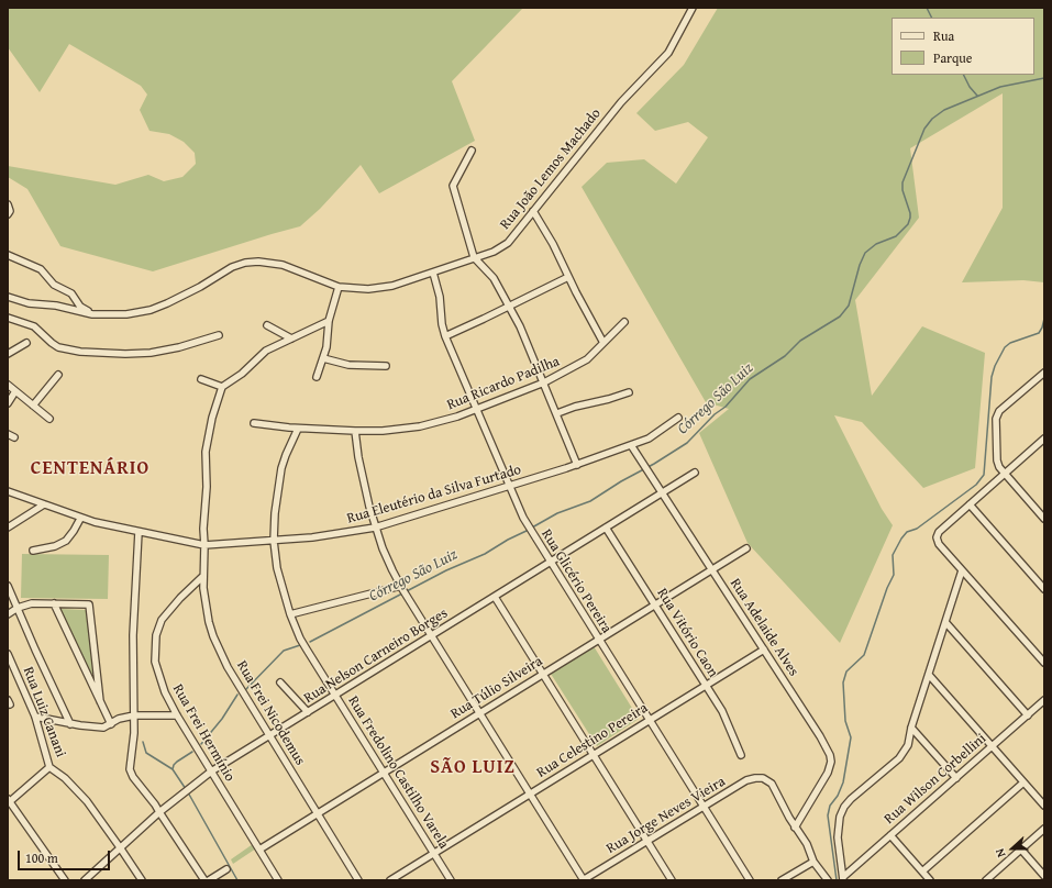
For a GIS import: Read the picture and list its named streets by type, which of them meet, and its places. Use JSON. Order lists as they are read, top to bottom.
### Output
{
  "streets": {
    "street": [
      "Rua João Lemos Machado",
      "Rua Ricardo Padilha",
      "Rua Eleutério da Silva Furtado",
      "Rua Glicério Pereira",
      "Rua Adelaide Alves",
      "Rua Vitório Caon",
      "Rua Nelson Carneiro Borges",
      "Rua Túlio Silveira",
      "Rua Luiz Canani",
      "Rua Frei Nicodemus",
      "Rua Frei Hermínio",
      "Rua Celestino Pereira",
      "Rua Fredolino Castilho Varela",
      "Rua Wilson Corbellini",
      "Rua Jorge Neves Vieira"
    ]
  },
  "crossings": [
    ["Rua João Lemos Machado", "Rua Glicério Pereira"],
    ["Rua Ricardo Padilha", "Rua Glicério Pereira"],
    ["Rua Ricardo Padilha", "Rua Fredolino Castilho Varela"],
    ["Rua Eleutério da Silva Furtado", "Rua Glicério Pereira"],
    ["Rua Eleutério da Silva Furtado", "Rua Adelaide Alves"],
    ["Rua Eleutério da Silva Furtado", "Rua Frei Nicodemus"],
    ["Rua Eleutério da Silva Furtado", "Rua Fredolino Castilho Varela"],
    ["Rua Glicério Pereira", "Rua Nelson Carneiro Borges"],
    ["Rua Glicério Pereira", "Rua Túlio Silveira"],
    ["Rua Glicério Pereira", "Rua Celestino Pereira"],
    ["Rua Glicério Pereira", "Rua Jorge Neves Vieira"],
    ["Rua Adelaide Alves", "Rua Nelson Carneiro Borges"],
    ["Rua Adelaide Alves", "Rua Túlio Silveira"],
    ["Rua Adelaide Alves", "Rua Celestino Pereira"],
    ["Rua Adelaide Alves", "Rua Jorge Neves Vieira"],
    ["Rua Vitório Caon", "Rua Nelson Carneiro Borges"],
    ["Rua Vitório Caon", "Rua Túlio Silveira"],
    ["Rua Vitório Caon", "Rua Celestino Pereira"],
    ["Rua Nelson Carneiro Borges", "Rua Luiz Canani"],
    ["Rua Nelson Carneiro Borges", "Rua Frei Nicodemus"],
    ["Rua Nelson Carneiro Borges", "Rua Frei Hermínio"],
    ["Rua Nelson Carneiro Borges", "Rua Fredolino Castilho Varela"],
    ["Rua Túlio Silveira", "Rua Frei Nicodemus"],
    ["Rua Túlio Silveira", "Rua Frei Hermínio"],
    ["Rua Túlio Silveira", "Rua Fredolino Castilho Varela"],
    ["Rua Frei Nicodemus", "Rua Frei Hermínio"],
    ["Rua Celestino Pereira", "Rua Fredolino Castilho Varela"]
  ],
  "districts": ["CENTENÁRIO", "SÃO LUIZ"],
  "water": ["Córrego São Luiz"],
  "legend": ["Rua", "Parque"],
  "scale_bar": "100 m",
  "north": "left"
}
